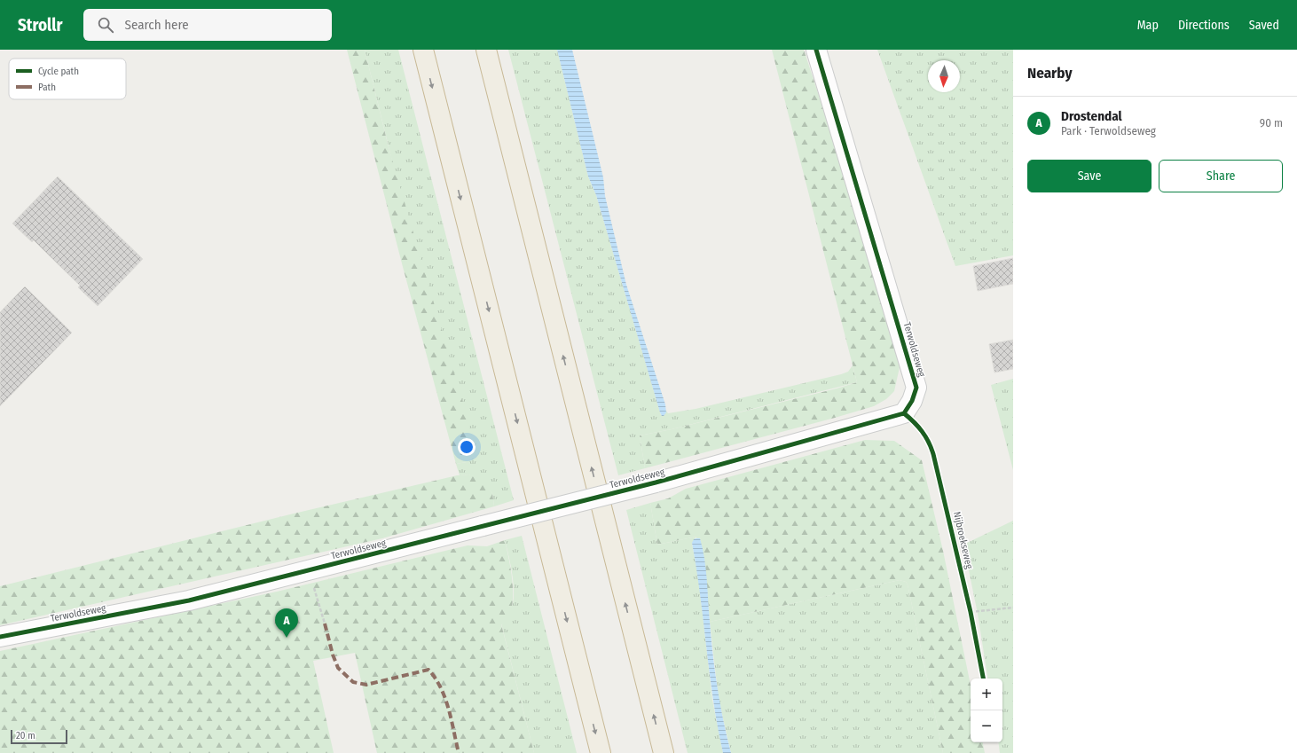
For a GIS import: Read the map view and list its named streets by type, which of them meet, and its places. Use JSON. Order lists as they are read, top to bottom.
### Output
{
  "streets": {
    "street": ["Terwoldseweg"],
    "cycle path": ["Nijbroekseweg"]
  },
  "legend": ["Cycle path", "Path"],
  "scale_bar": "20 m",
  "north": "bottom",
  "page": {
    "header": "Strollr",
    "search": "Search here",
    "nav": ["Map", "Directions", "Saved"],
    "heading": "Nearby",
    "list": [
      {
        "mark": "A",
        "name": "Drostendal",
        "note": "Park · Terwoldseweg",
        "value": "90 m"
      }
    ],
    "buttons": ["Save", "Share"],
    "pins": "A",
    "map_buttons": ["+", "−"],
    "scale": "20 m"
  }
}
